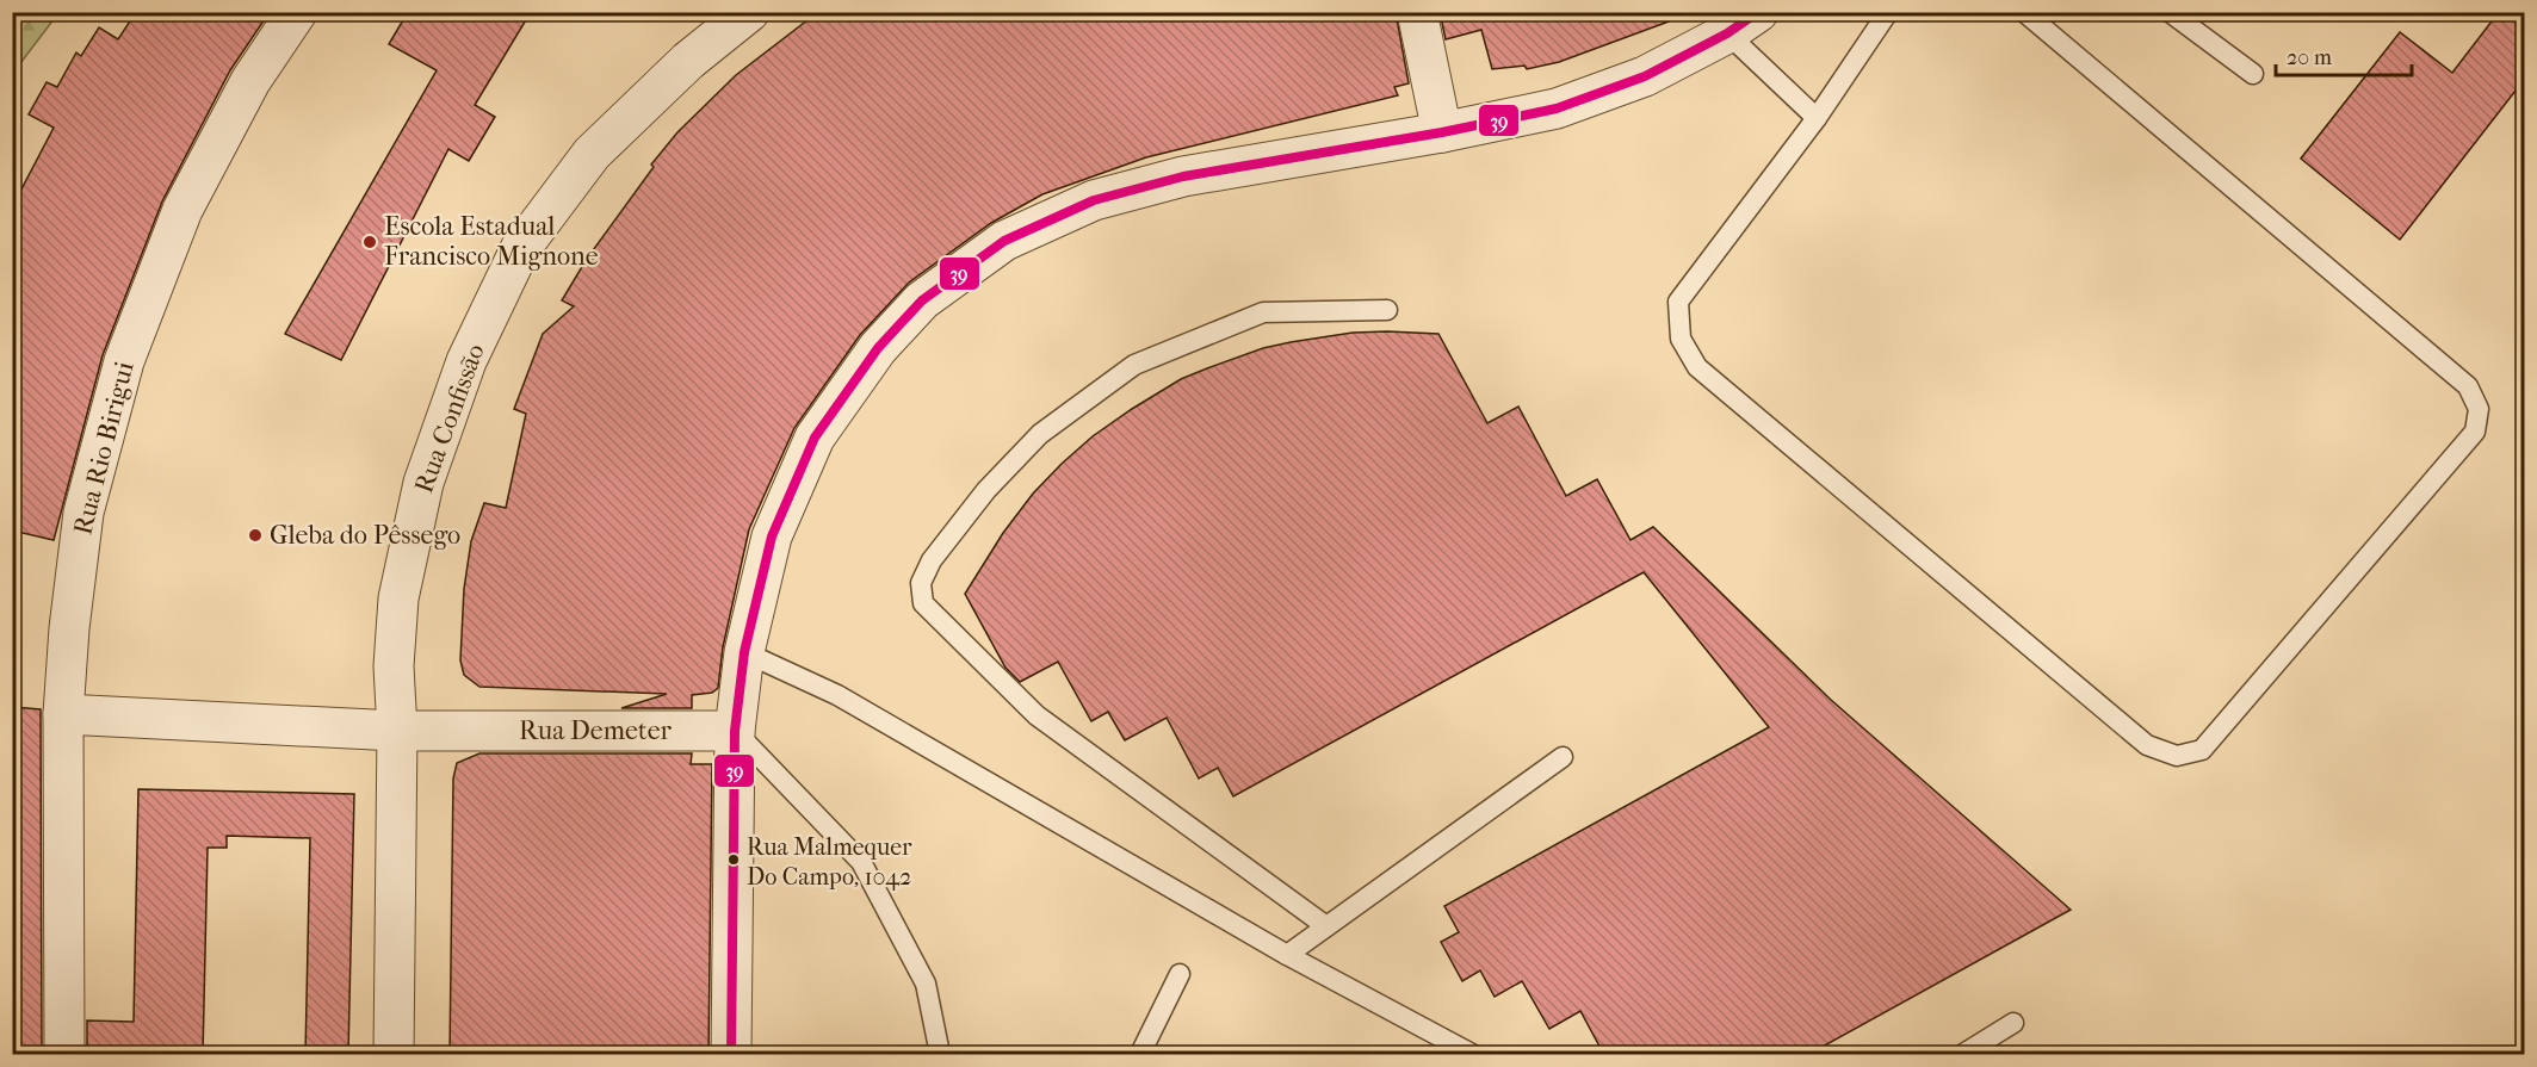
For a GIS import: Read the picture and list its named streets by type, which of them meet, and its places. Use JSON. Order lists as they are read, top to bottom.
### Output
{
  "streets": {
    "street": ["Rua Confissão", "Rua Rio Birigui", "Rua Demeter"]
  },
  "crossings": [
    ["Rua Confissão", "Rua Demeter"],
    ["Rua Rio Birigui", "Rua Demeter"]
  ],
  "places": ["Escola Estadual Francisco Mignone", "Gleba do Pêssego", "Rua Malmequer Do Campo, 1042"],
  "lines": ["transit line 39"],
  "scale_bar": "20 m"
}
